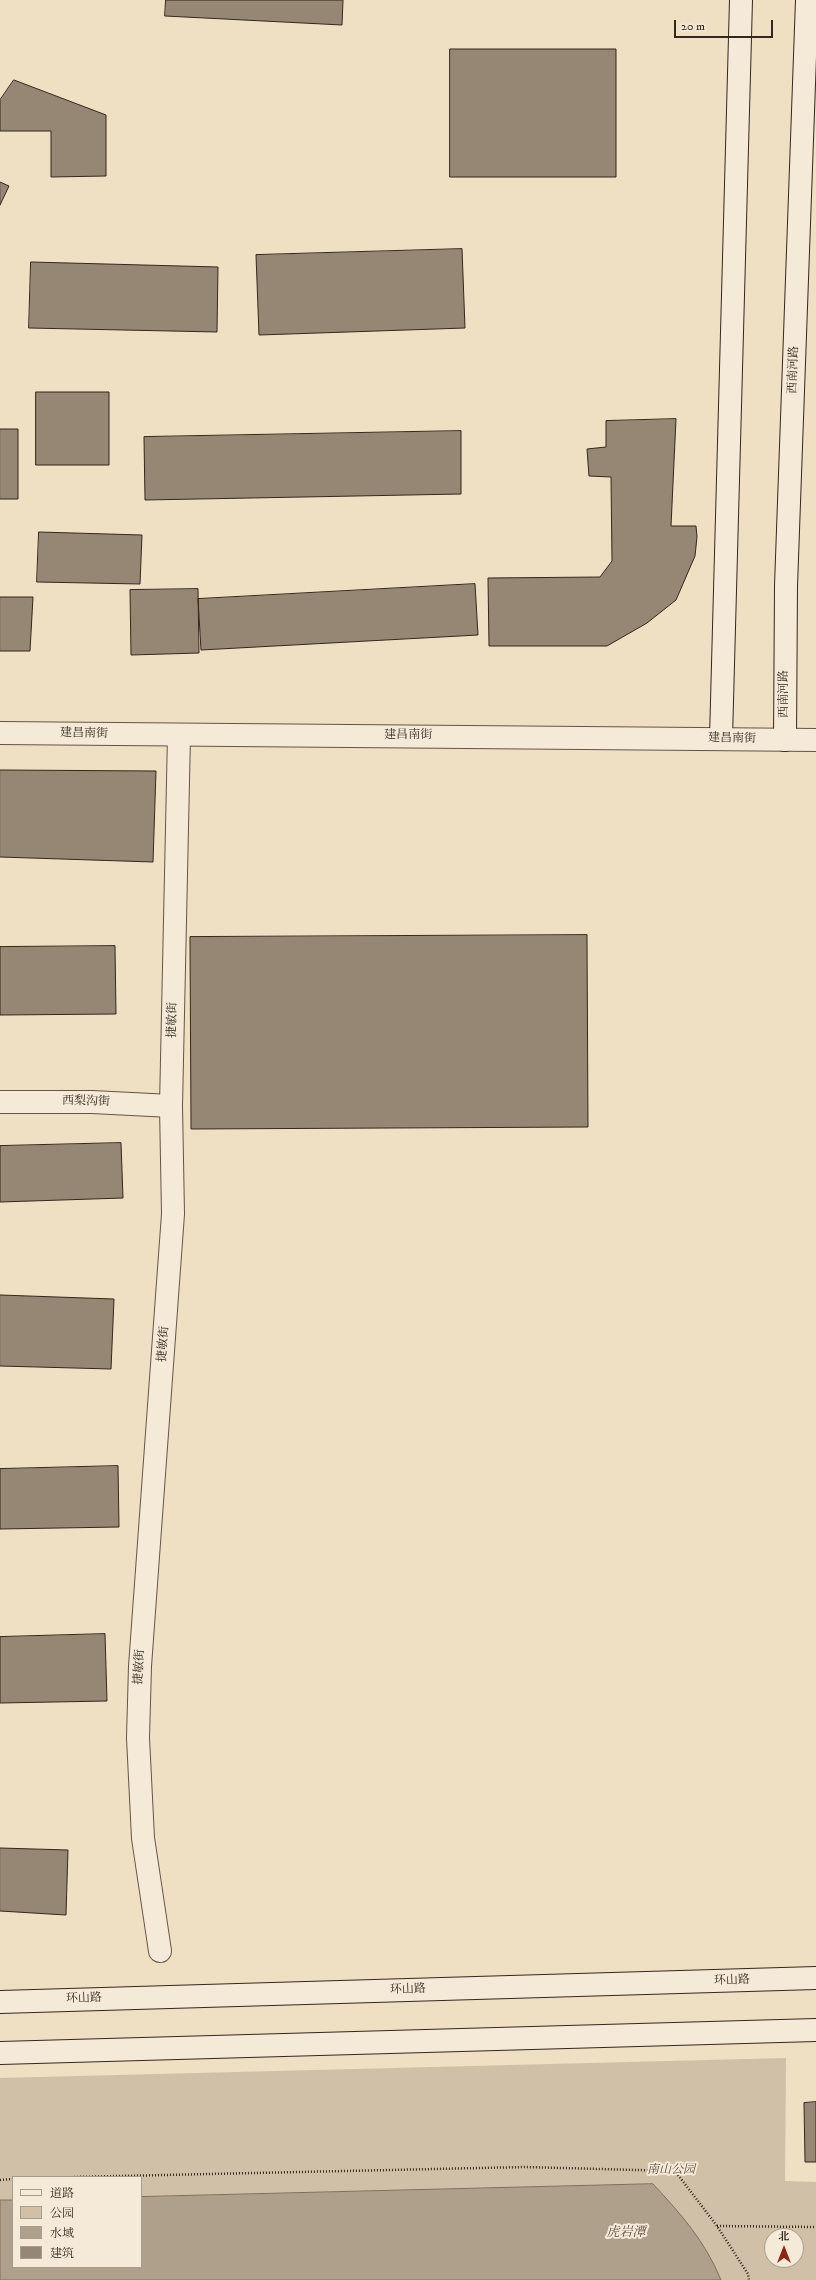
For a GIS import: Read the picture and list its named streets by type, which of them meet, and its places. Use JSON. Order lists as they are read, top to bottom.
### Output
{
  "streets": {
    "main road": [
      "西南河路",
      "建昌南街",
      "捷敏街",
      "西梨沟街",
      "环山路"
    ]
  },
  "crossings": [
    ["西南河路", "建昌南街"],
    ["建昌南街", "捷敏街"],
    ["捷敏街", "西梨沟街"]
  ],
  "water": ["虎岩潭"],
  "parks": ["南山公园"],
  "legend": [
    "道路",
    "公园",
    "水域",
    "建筑"
  ],
  "scale_bar": "20 m",
  "north": "top"
}
